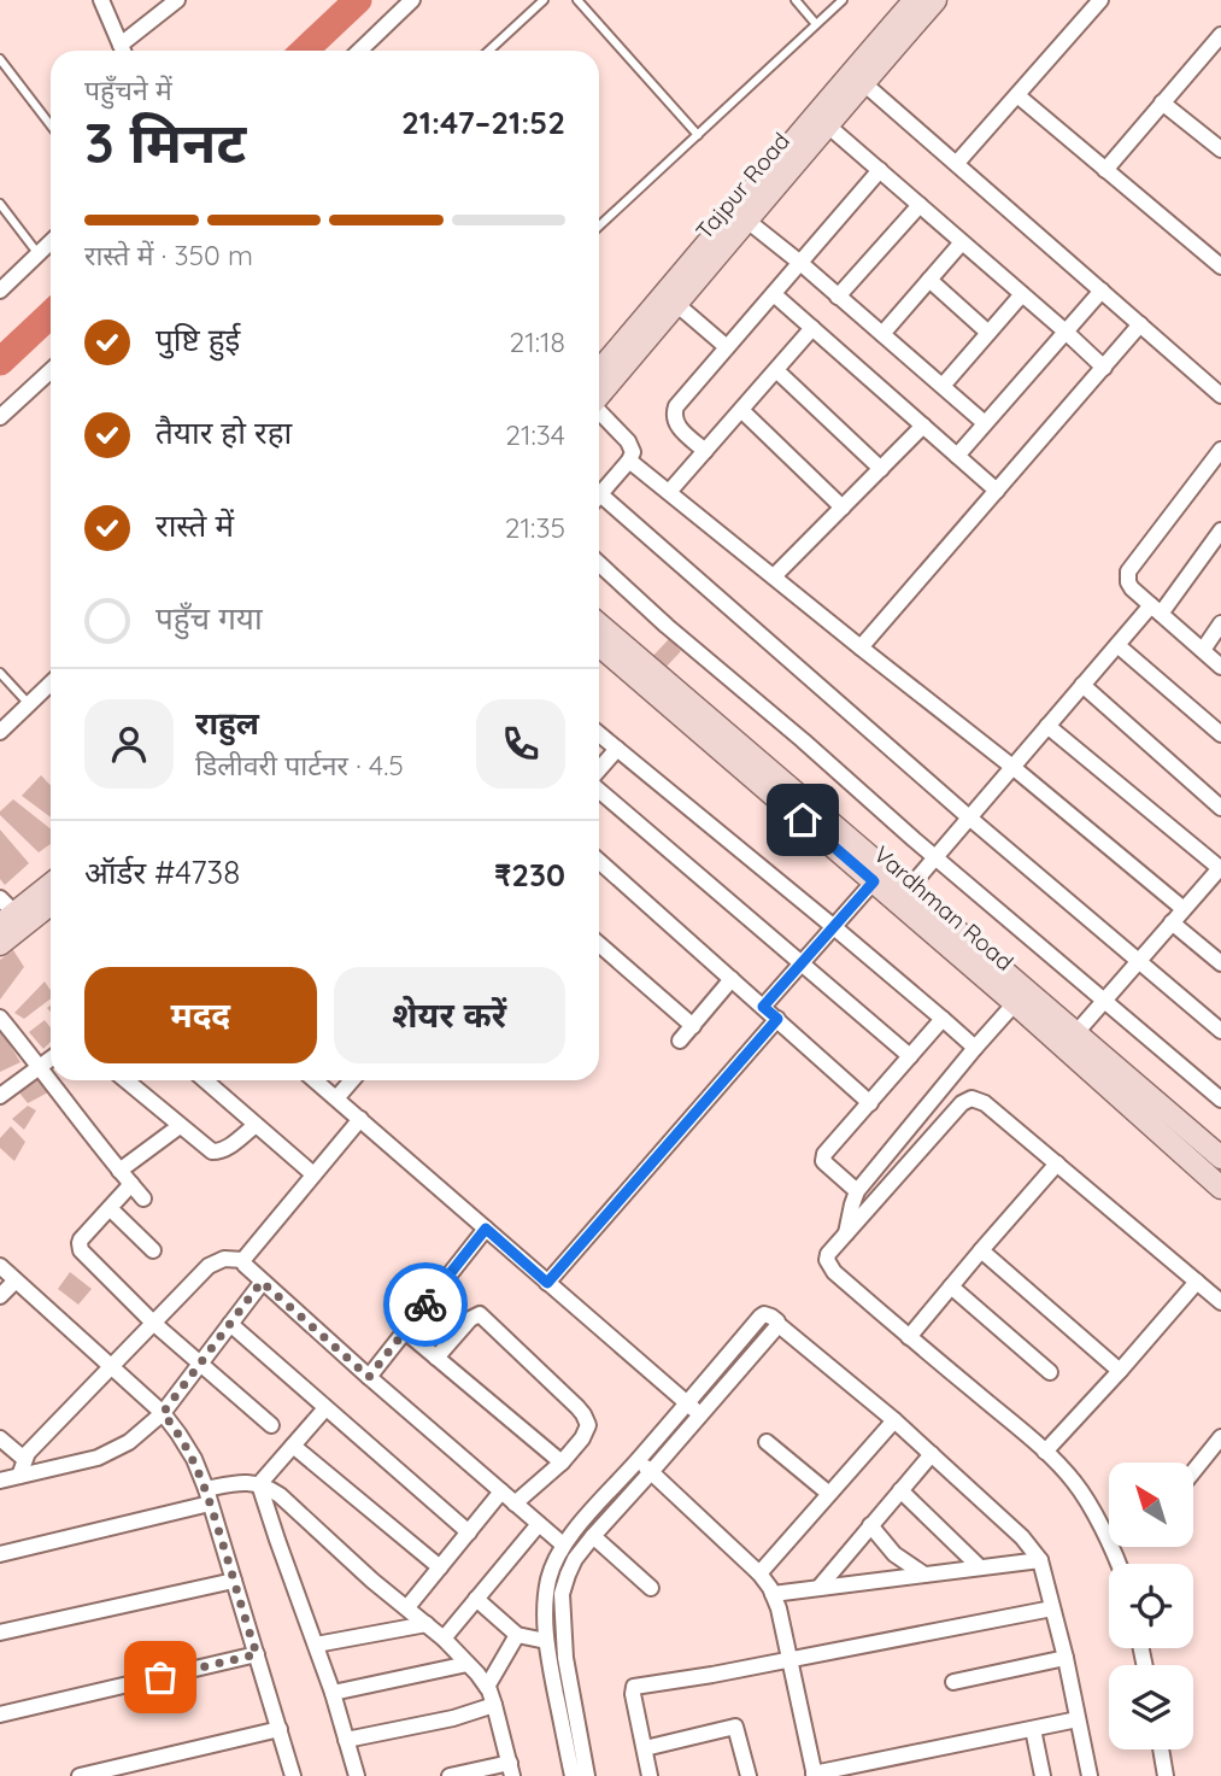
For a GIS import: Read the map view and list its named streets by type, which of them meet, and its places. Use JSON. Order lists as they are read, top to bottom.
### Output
{
  "streets": {
    "street": ["Tajpur Road", "Vardhman Road"]
  },
  "north": "top left",
  "page": {
    "heading": ["3 मिनट", "पहुँचने में", "21:47–21:52"],
    "panel": [
      "राहुल",
      "डिलीवरी पार्टनर · 4.5",
      "ऑर्डर #4738",
      "₹230"
    ],
    "bar": "रास्ते में · 350 m",
    "list": [
      ["पुष्टि हुई", "21:18"],
      ["तैयार हो रहा", "21:34"],
      ["रास्ते में", "21:35"],
      "पहुँच गया"
    ],
    "buttons": ["मदद", "शेयर करें"]
  }
}
